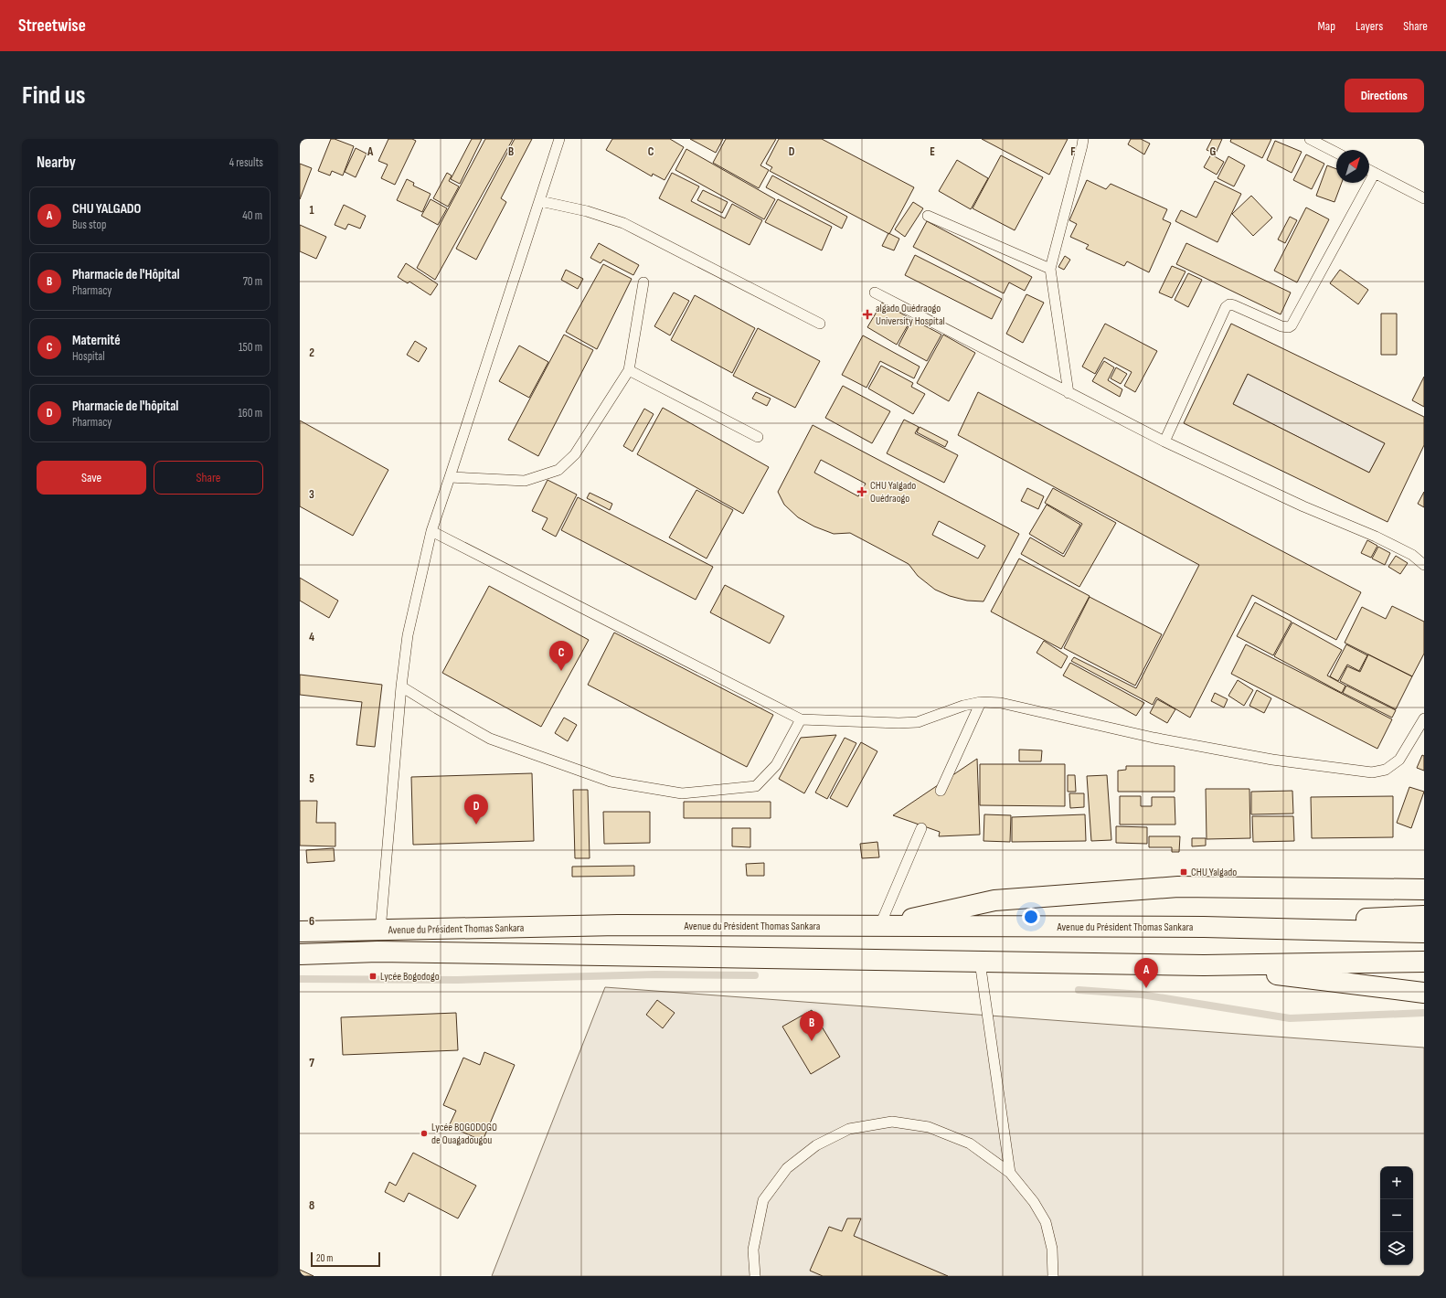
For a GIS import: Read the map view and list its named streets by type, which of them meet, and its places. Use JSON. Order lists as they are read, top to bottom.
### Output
{
  "streets": {
    "highway": ["Avenue du Président Thomas Sankara"]
  },
  "places": {
    "health": ["algado Ouédraogo University Hospital", "CHU Yalgado Ouédraogo"],
    "transit": ["CHU Yalgado", "Lycée Bogodogo"],
    "other": ["Lycée BOGODOGO de Ouagadougou"]
  },
  "scale_bar": "20 m",
  "north": "top right",
  "page": {
    "header": "Streetwise",
    "nav": ["Map", "Layers", "Share"],
    "buttons": [
      "Directions",
      ["Save", "Share"]
    ],
    "title": "Find us",
    "heading": ["Nearby", "4 results"],
    "list": [
      {
        "mark": "A",
        "name": "CHU YALGADO",
        "note": "Bus stop",
        "value": "40 m"
      },
      {
        "mark": "B",
        "name": "Pharmacie de l'Hôpital",
        "note": "Pharmacy",
        "value": "70 m"
      },
      {
        "mark": "C",
        "name": "Maternité",
        "note": "Hospital",
        "value": "150 m"
      },
      {
        "mark": "D",
        "name": "Pharmacie de l'hôpital",
        "note": "Pharmacy",
        "value": "160 m"
      }
    ],
    "pins": [
      "C",
      "D",
      "A",
      "B"
    ],
    "map_buttons": ["+", "−"],
    "scale": "20 m"
  },
  "grid": {
    "columns": [
      "A",
      "B",
      "C",
      "D",
      "E",
      "F",
      "G"
    ],
    "rows": [
      "1",
      "2",
      "3",
      "4",
      "5",
      "6",
      "7",
      "8"
    ]
  }
}
